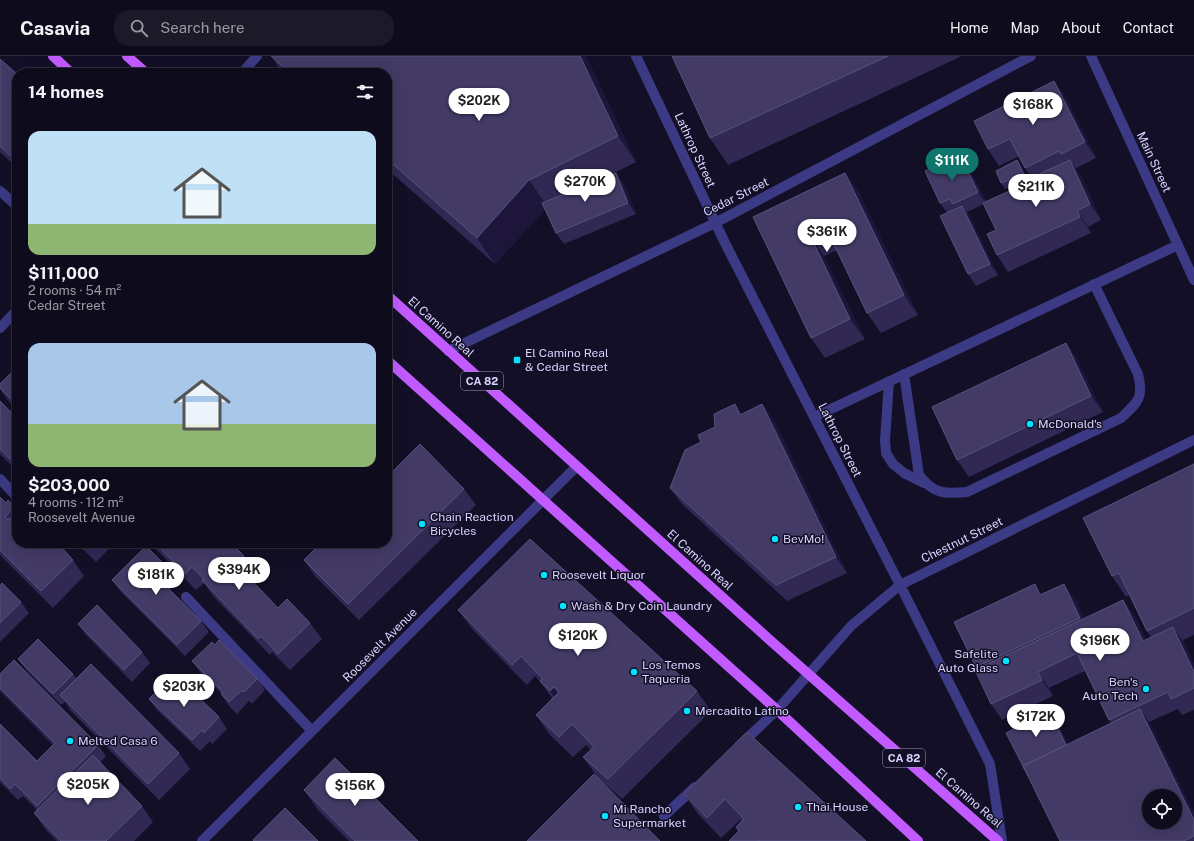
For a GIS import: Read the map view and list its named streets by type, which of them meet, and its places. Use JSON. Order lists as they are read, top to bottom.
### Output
{
  "streets": {
    "main road": ["El Camino Real", "CA 82"],
    "street": [
      "Lathrop Street",
      "Main Street",
      "Cedar Street",
      "Chestnut Street",
      "Roosevelt Avenue"
    ]
  },
  "crossings": [
    ["Lathrop Street", "Cedar Street"],
    ["Lathrop Street", "Chestnut Street"],
    ["Cedar Street", "El Camino Real"],
    ["El Camino Real", "Chestnut Street"],
    ["El Camino Real", "Roosevelt Avenue"]
  ],
  "places": {
    "transit": ["El Camino Real & Cedar Street"],
    "other": [
      "McDonald's",
      "Chain Reaction Bicycles",
      "BevMo!",
      "Roosevelt Liquor",
      "Wash & Dry Coin Laundry",
      "Safelite Auto Glass",
      "Los Temos Taqueria",
      "Ben's Auto Tech",
      "Mercadito Latino",
      "Melted Casa 6",
      "Thai House",
      "Mi Rancho Supermarket"
    ]
  },
  "page": {
    "header": "Casavia",
    "search": "Search here",
    "nav": [
      "Home",
      "Map",
      "About",
      "Contact"
    ],
    "heading": "14 homes",
    "price": [
      "$202K",
      "$168K",
      "$111K",
      "$270K",
      "$211K",
      "$361K",
      "$394K",
      "$181K",
      "$120K",
      "$196K",
      "$203K",
      "$172K",
      "$205K",
      "$156K"
    ],
    "list": [
      {
        "name": "$111,000",
        "note": "2 rooms · 54 m² · Cedar Street"
      },
      {
        "name": "$203,000",
        "note": "4 rooms · 112 m² · Roosevelt Avenue"
      }
    ]
  }
}
